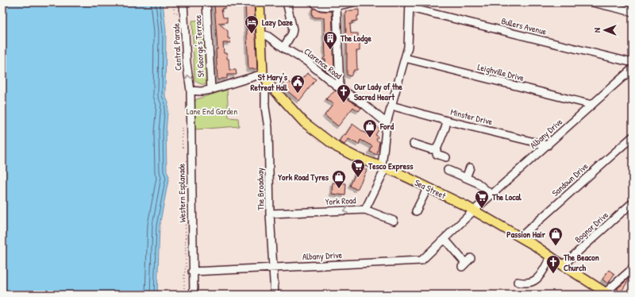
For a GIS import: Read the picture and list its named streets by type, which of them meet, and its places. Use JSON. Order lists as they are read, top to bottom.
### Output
{
  "streets": {
    "main road": ["Sea Street"],
    "street": [
      "Bullers Avenue",
      "St George's Terrace",
      "Central Parade",
      "Clarence Road",
      "Leighville Drive",
      "Minster Drive",
      "Albany Drive",
      "Sandown Drive",
      "The Broadway",
      "Western Esplanade",
      "York Road",
      "Bognor Drive"
    ]
  },
  "crossings": [
    ["Bullers Avenue", "York Road"],
    ["Central Parade", "Western Esplanade"],
    ["Clarence Road", "York Road"],
    ["Leighville Drive", "Albany Drive"],
    ["Leighville Drive", "York Road"],
    ["Minster Drive", "Albany Drive"],
    ["Minster Drive", "York Road"],
    ["Albany Drive", "The Broadway"],
    ["Albany Drive", "Sea Street"],
    ["Albany Drive", "Western Esplanade"],
    ["Sandown Drive", "Sea Street"],
    ["The Broadway", "Sea Street"],
    ["The Broadway", "York Road"],
    ["Sea Street", "York Road"],
    ["Sea Street", "Bognor Drive"]
  ],
  "one_way": ["Central Parade"],
  "parks": ["Lane End Garden"],
  "places": {
    "hotel": ["Lazy Daze"],
    "building": ["The Lodge"],
    "public building": ["St Mary's Retreat Hall"],
    "church": ["Our Lady of the Sacred Heart", "The Beacon Church"],
    "shop": ["Ford", "York Road Tyres", "Passion Hair"],
    "supermarket": ["Tesco Express", "The Local"]
  },
  "north": "left"
}
